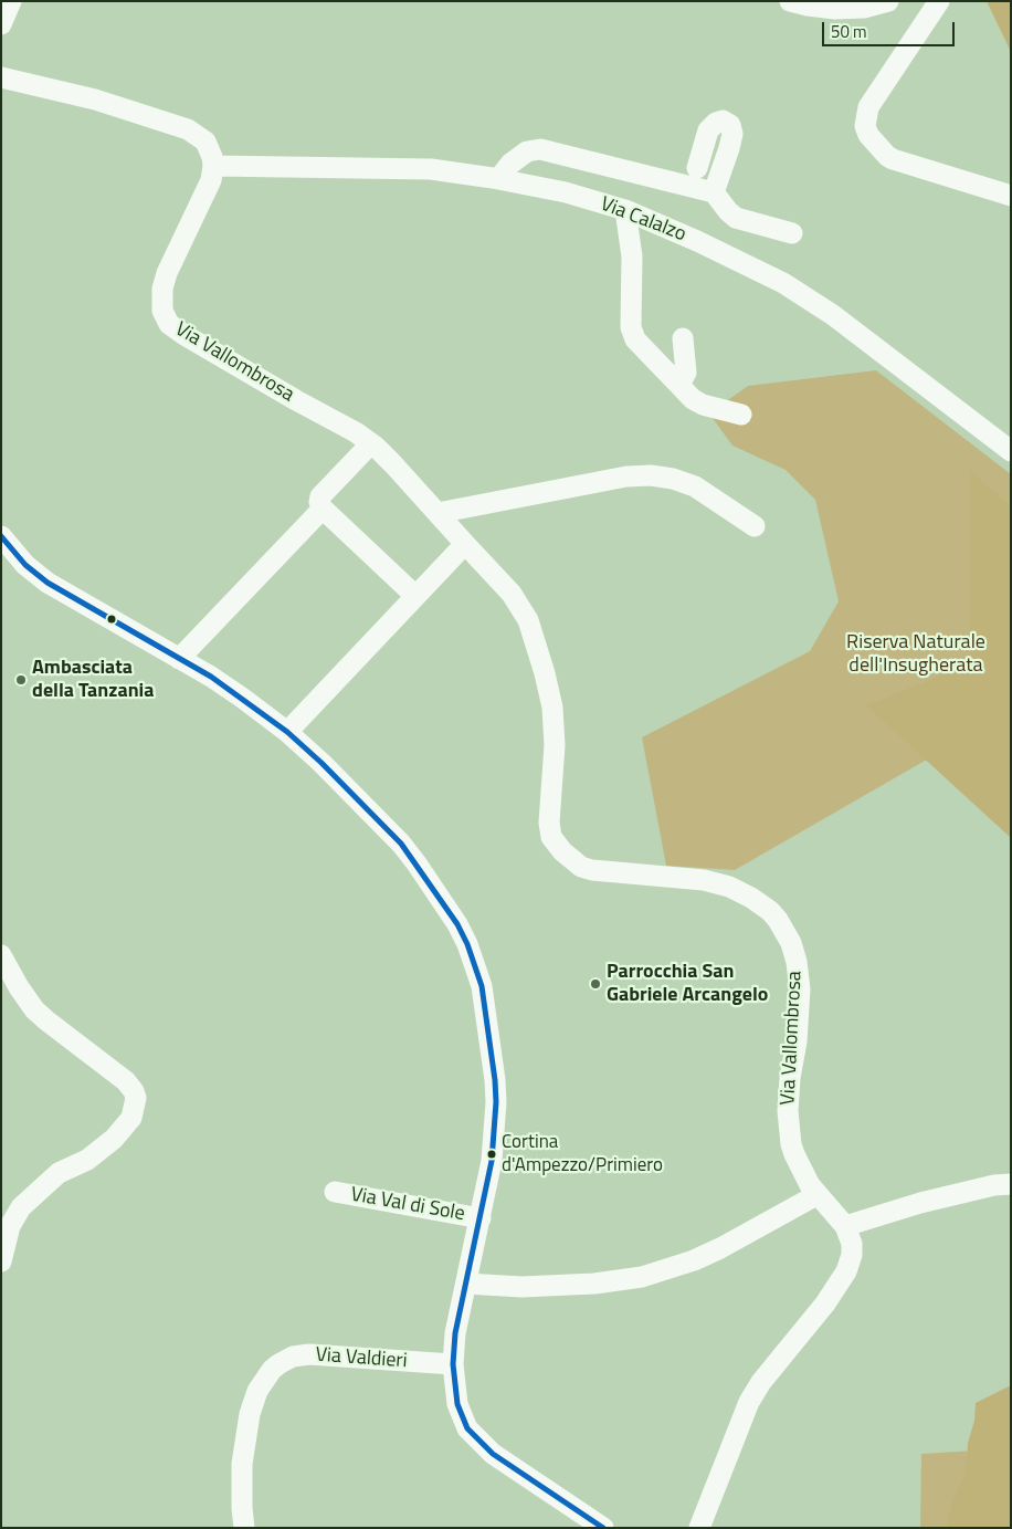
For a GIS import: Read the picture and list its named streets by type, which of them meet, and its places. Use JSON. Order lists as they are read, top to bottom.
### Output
{
  "streets": {
    "street": [
      "Via Calalzo",
      "Via Vallombrosa",
      "Via Val di Sole",
      "Via Valdieri"
    ]
  },
  "crossings": [
    ["Via Calalzo", "Via Vallombrosa"]
  ],
  "parks": ["Riserva Naturale dell'Insugherata"],
  "places": ["Ambasciata della Tanzania", "Parrocchia San Gabriele Arcangelo", "Cortina d'Ampezzo/Primiero"],
  "scale_bar": "50 m"
}
